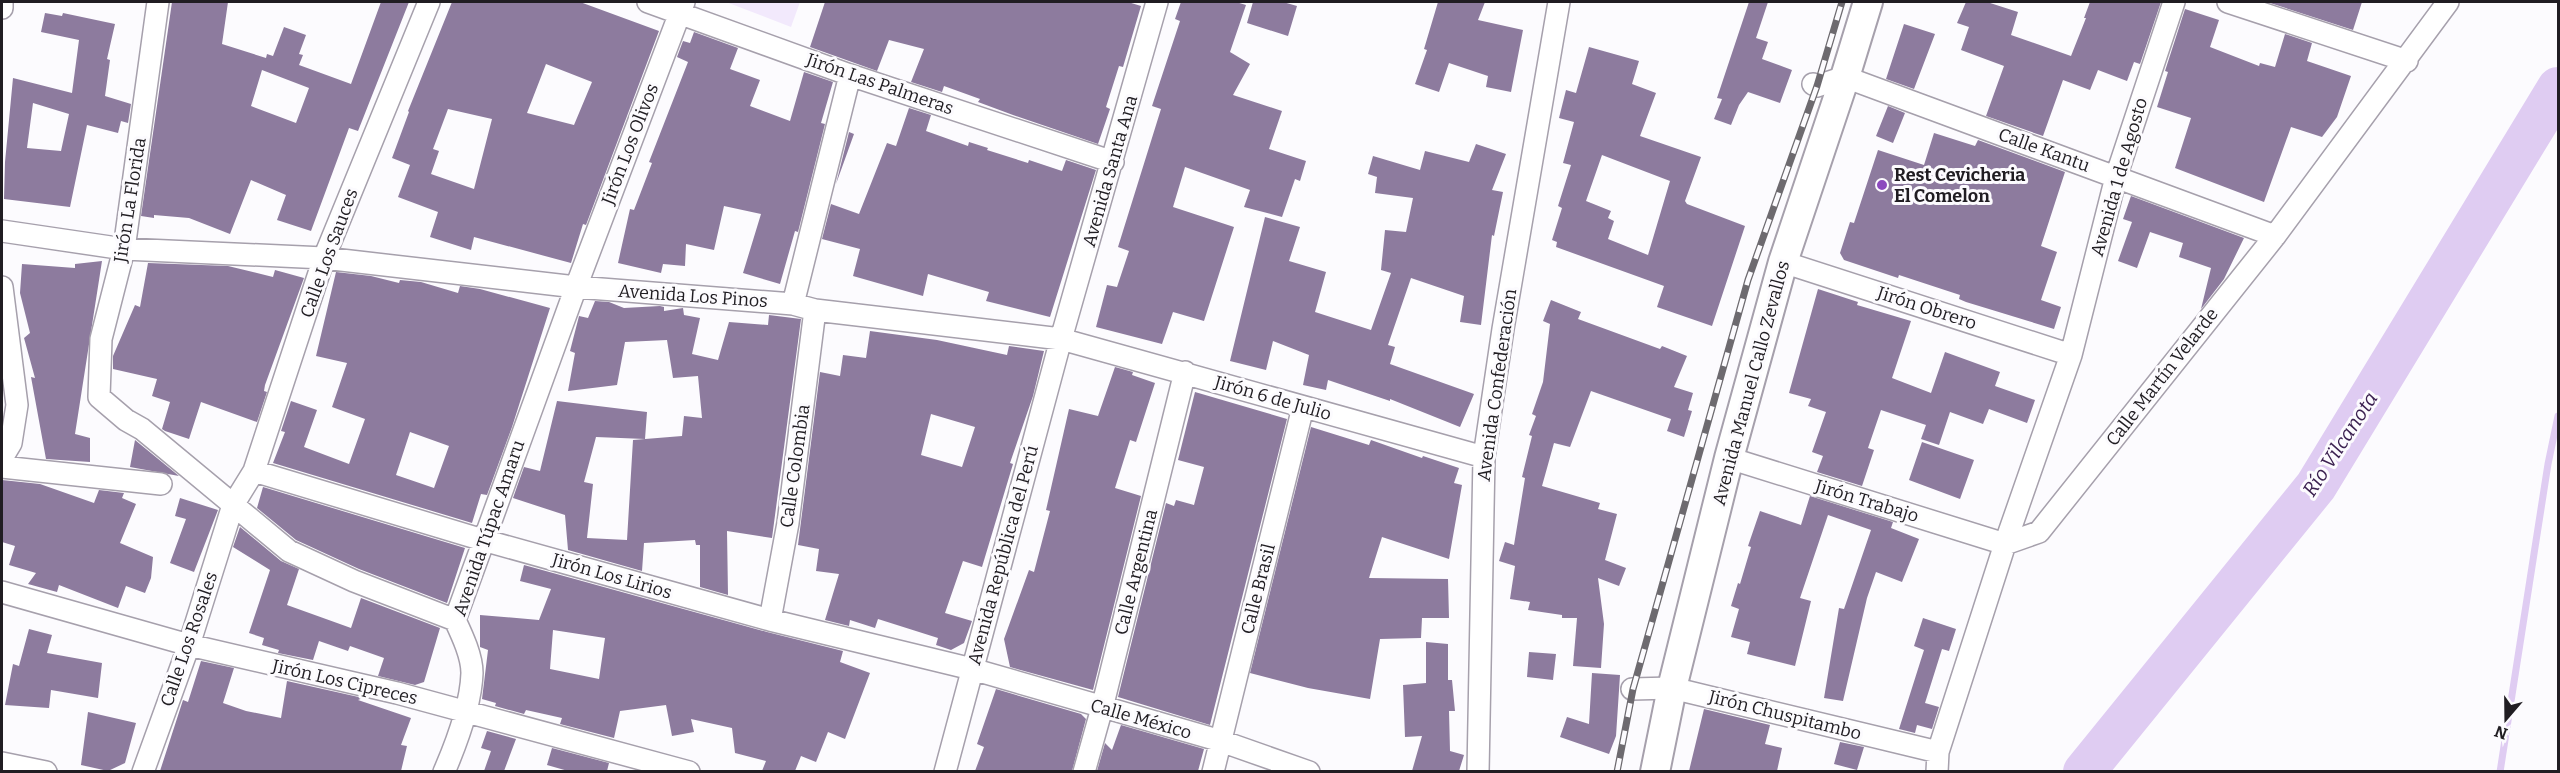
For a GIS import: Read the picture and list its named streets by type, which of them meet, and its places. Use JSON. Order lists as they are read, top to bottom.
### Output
{
  "streets": {
    "street": [
      "Jirón Las Palmeras",
      "Jirón Los Olivos",
      "Calle Kantu",
      "Avenida Santa Ana",
      "Avenida 1 de Agosto",
      "Jirón La Florida",
      "Calle Los Sauces",
      "Avenida Los Pinos",
      "Jirón Obrero",
      "Calle Martín Velarde",
      "Avenida Manuel Callo Zevallos",
      "Avenida Confederación",
      "Jirón 6 de Julio",
      "Calle Colombia",
      "Jirón Trabajo",
      "Avenida Túpac Amaru",
      "Avenida República del Perú",
      "Calle Argentina",
      "Jirón Los Lirios",
      "Calle Brasil",
      "Calle Los Rosales",
      "Jirón Los Cipreces",
      "Jirón Chuspitambo",
      "Calle México"
    ]
  },
  "crossings": [
    ["Jirón Las Palmeras", "Jirón Los Olivos"],
    ["Jirón Las Palmeras", "Avenida Santa Ana"],
    ["Jirón Los Olivos", "Avenida Los Pinos"],
    ["Jirón Los Olivos", "Avenida Túpac Amaru"],
    ["Calle Kantu", "Avenida 1 de Agosto"],
    ["Calle Kantu", "Calle Martín Velarde"],
    ["Calle Kantu", "Avenida Manuel Callo Zevallos"],
    ["Avenida Santa Ana", "Avenida Los Pinos"],
    ["Avenida Santa Ana", "Jirón 6 de Julio"],
    ["Avenida Santa Ana", "Avenida República del Perú"],
    ["Avenida 1 de Agosto", "Jirón Obrero"],
    ["Avenida 1 de Agosto", "Calle Martín Velarde"],
    ["Avenida 1 de Agosto", "Jirón Trabajo"],
    ["Jirón La Florida", "Calle Los Sauces"],
    ["Jirón La Florida", "Avenida Los Pinos"],
    ["Jirón La Florida", "Calle Los Rosales"],
    ["Calle Los Sauces", "Avenida Los Pinos"],
    ["Calle Los Sauces", "Jirón Los Lirios"],
    ["Calle Los Sauces", "Calle Los Rosales"],
    ["Avenida Los Pinos", "Jirón 6 de Julio"],
    ["Avenida Los Pinos", "Calle Colombia"],
    ["Avenida Los Pinos", "Avenida Túpac Amaru"],
    ["Avenida Los Pinos", "Avenida República del Perú"],
    ["Jirón Obrero", "Avenida Manuel Callo Zevallos"],
    ["Calle Martín Velarde", "Jirón Trabajo"],
    ["Avenida Manuel Callo Zevallos", "Jirón Trabajo"],
    ["Avenida Manuel Callo Zevallos", "Jirón Chuspitambo"],
    ["Avenida Confederación", "Jirón 6 de Julio"],
    ["Jirón 6 de Julio", "Avenida República del Perú"],
    ["Jirón 6 de Julio", "Calle Argentina"],
    ["Jirón 6 de Julio", "Calle Brasil"],
    ["Calle Colombia", "Jirón Los Lirios"],
    ["Avenida Túpac Amaru", "Jirón Los Lirios"],
    ["Avenida Túpac Amaru", "Jirón Los Cipreces"],
    ["Avenida República del Perú", "Jirón Los Lirios"],
    ["Avenida República del Perú", "Calle México"],
    ["Calle Argentina", "Calle México"],
    ["Jirón Los Lirios", "Calle México"],
    ["Calle Brasil", "Calle México"],
    ["Calle Los Rosales", "Jirón Los Cipreces"]
  ],
  "water": ["Río Vilcanota"],
  "places": ["Rest Cevicheria El Comelon"],
  "north": "bottom"
}
